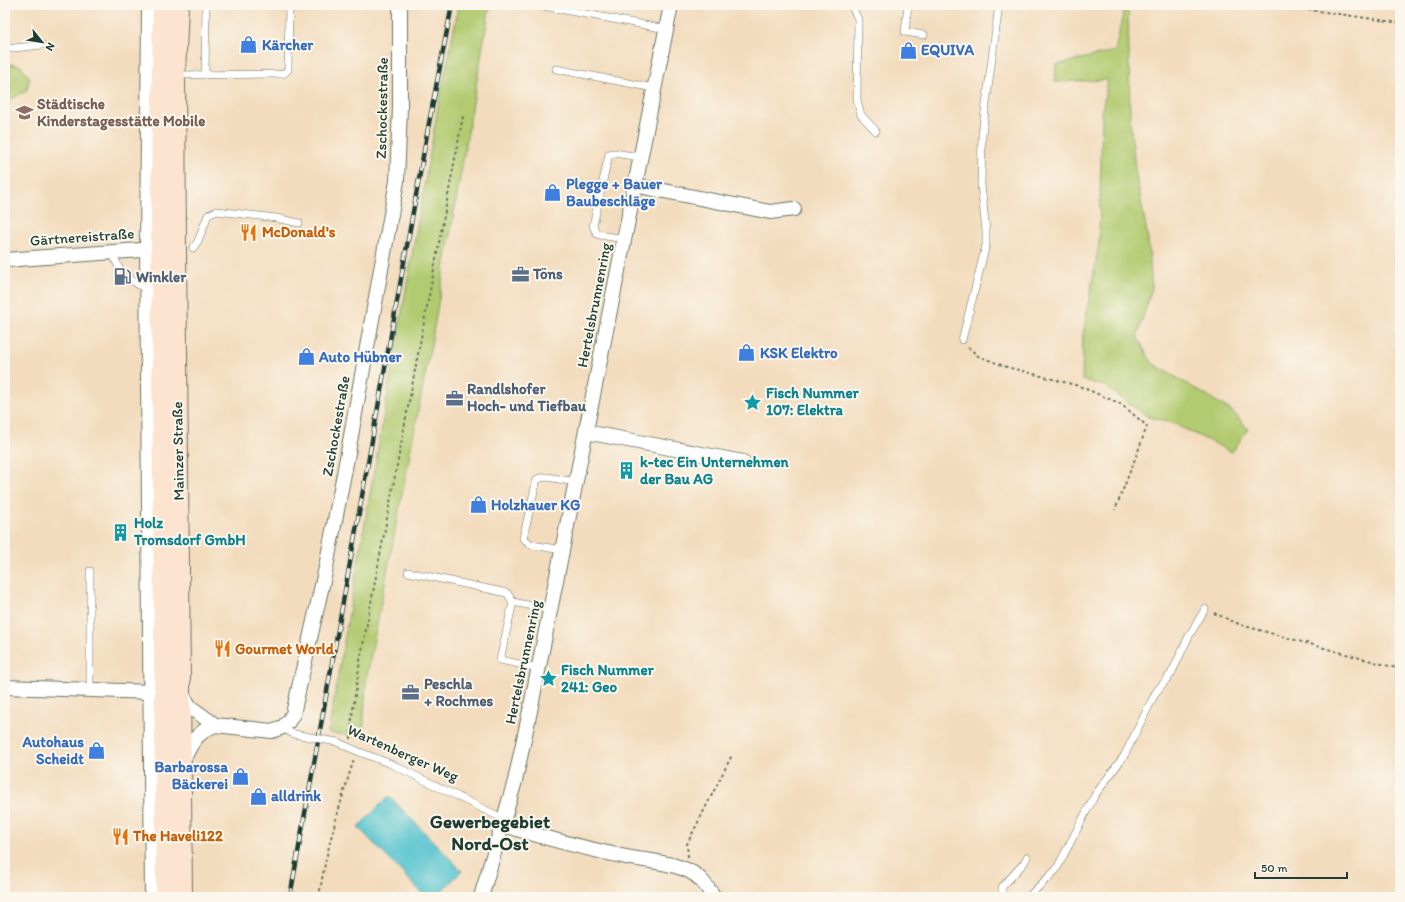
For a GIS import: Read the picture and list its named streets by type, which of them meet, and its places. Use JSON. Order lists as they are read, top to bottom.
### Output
{
  "streets": {
    "main road": ["Mainzer Straße"],
    "street": [
      "Zschockestraße",
      "Gärtnereistraße",
      "Hertelsbrunnenring",
      "Wartenberger Weg"
    ]
  },
  "crossings": [
    ["Zschockestraße", "Wartenberger Weg"],
    ["Gärtnereistraße", "Mainzer Straße"],
    ["Hertelsbrunnenring", "Wartenberger Weg"]
  ],
  "districts": ["Gewerbegebiet Nord-Ost"],
  "places": {
    "shop": [
      "Kärcher",
      "EQUIVA",
      "Plegge + Bauer Baubeschläge",
      "KSK Elektro",
      "Auto Hübner",
      "Holzhauer KG",
      "Autohaus Scheidt",
      "Barbarossa Bäckerei",
      "alldrink"
    ],
    "school or university": ["Städtische Kinderstagesstätte Mobile"],
    "restaurant": ["McDonald's", "Gourmet World", "The Haveli122"],
    "office": ["Töns", "Randlshofer Hoch- und Tiefbau", "Peschla + Rochmes"],
    "fuel station": ["Winkler"],
    "place": ["Fisch Nummer 107: Elektra", "Fisch Nummer 241: Geo"],
    "building": ["k-tec Ein Unternehmen der Bau AG", "Holz Tromsdorf GmbH"]
  },
  "scale_bar": "50 m",
  "north": "bottom right"
}
